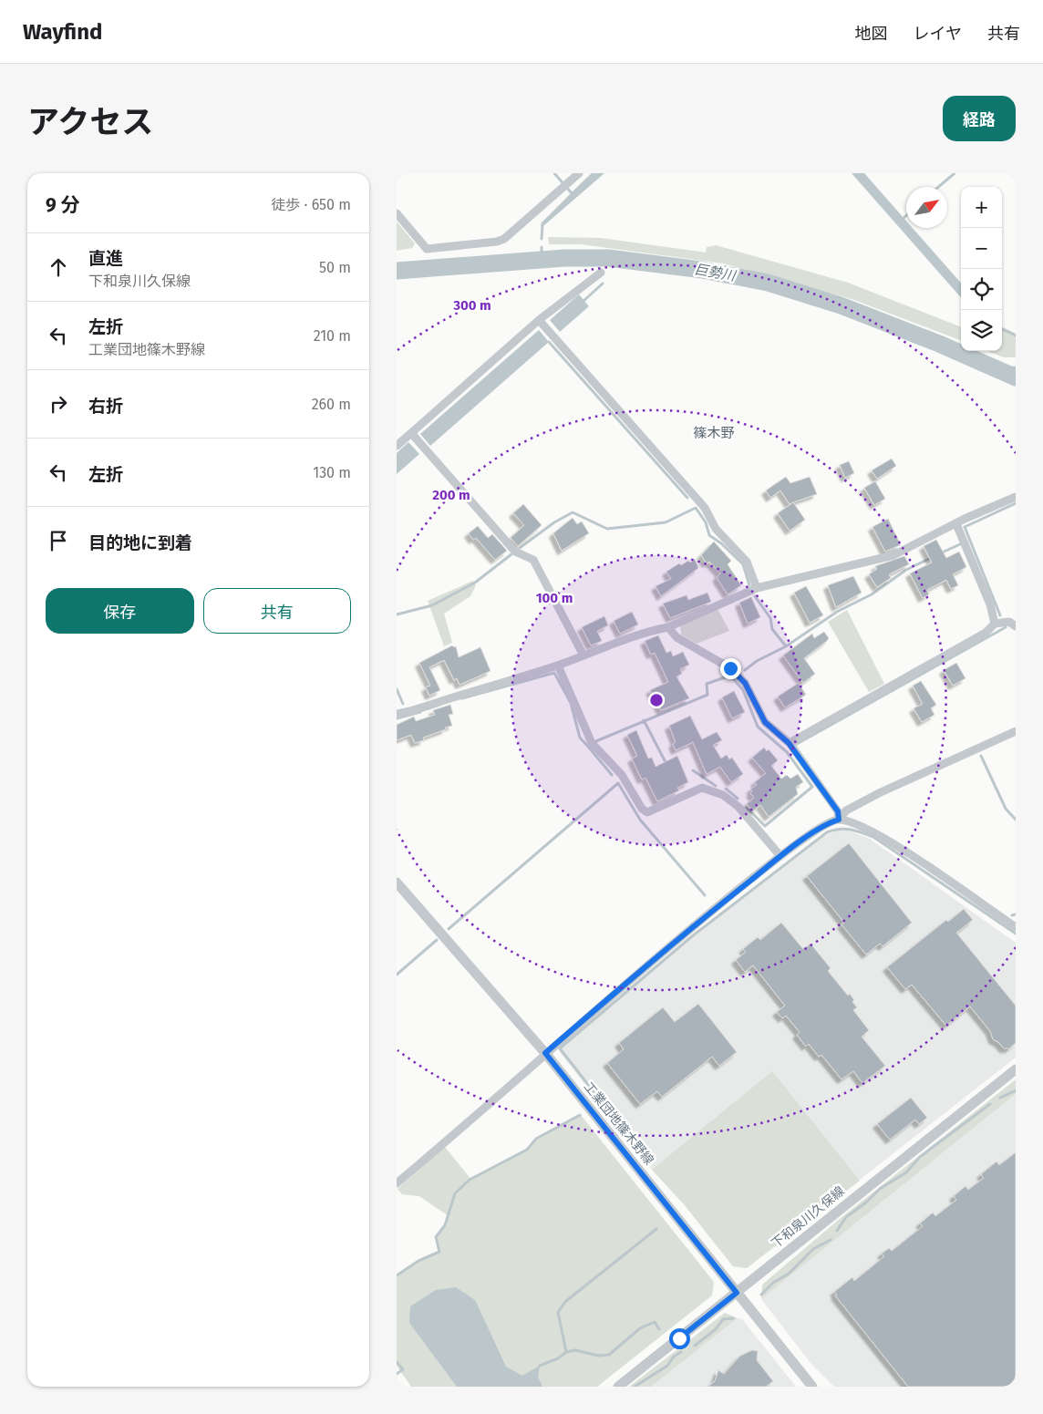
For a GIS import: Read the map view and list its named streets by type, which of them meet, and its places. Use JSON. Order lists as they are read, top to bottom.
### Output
{
  "streets": {
    "street": ["工業団地篠木野線", "下和泉川久保線"]
  },
  "crossings": [
    ["工業団地篠木野線", "下和泉川久保線"]
  ],
  "districts": ["篠木野"],
  "water": ["巨勢川"],
  "north": "top right",
  "page": {
    "header": "Wayfind",
    "nav": ["地図", "レイヤ", "共有"],
    "title": "アクセス",
    "buttons": [
      "経路",
      ["保存", "共有"]
    ],
    "heading": ["9 分", "徒歩 · 650 m"],
    "map_buttons": ["+", "−"],
    "list": [
      ["直進", "下和泉川久保線", "50 m"],
      ["左折", "工業団地篠木野線", "210 m"],
      ["右折", "260 m"],
      ["左折", "130 m"],
      "目的地に到着"
    ]
  },
  "rings": ["300 m", "200 m", "100 m"]
}
